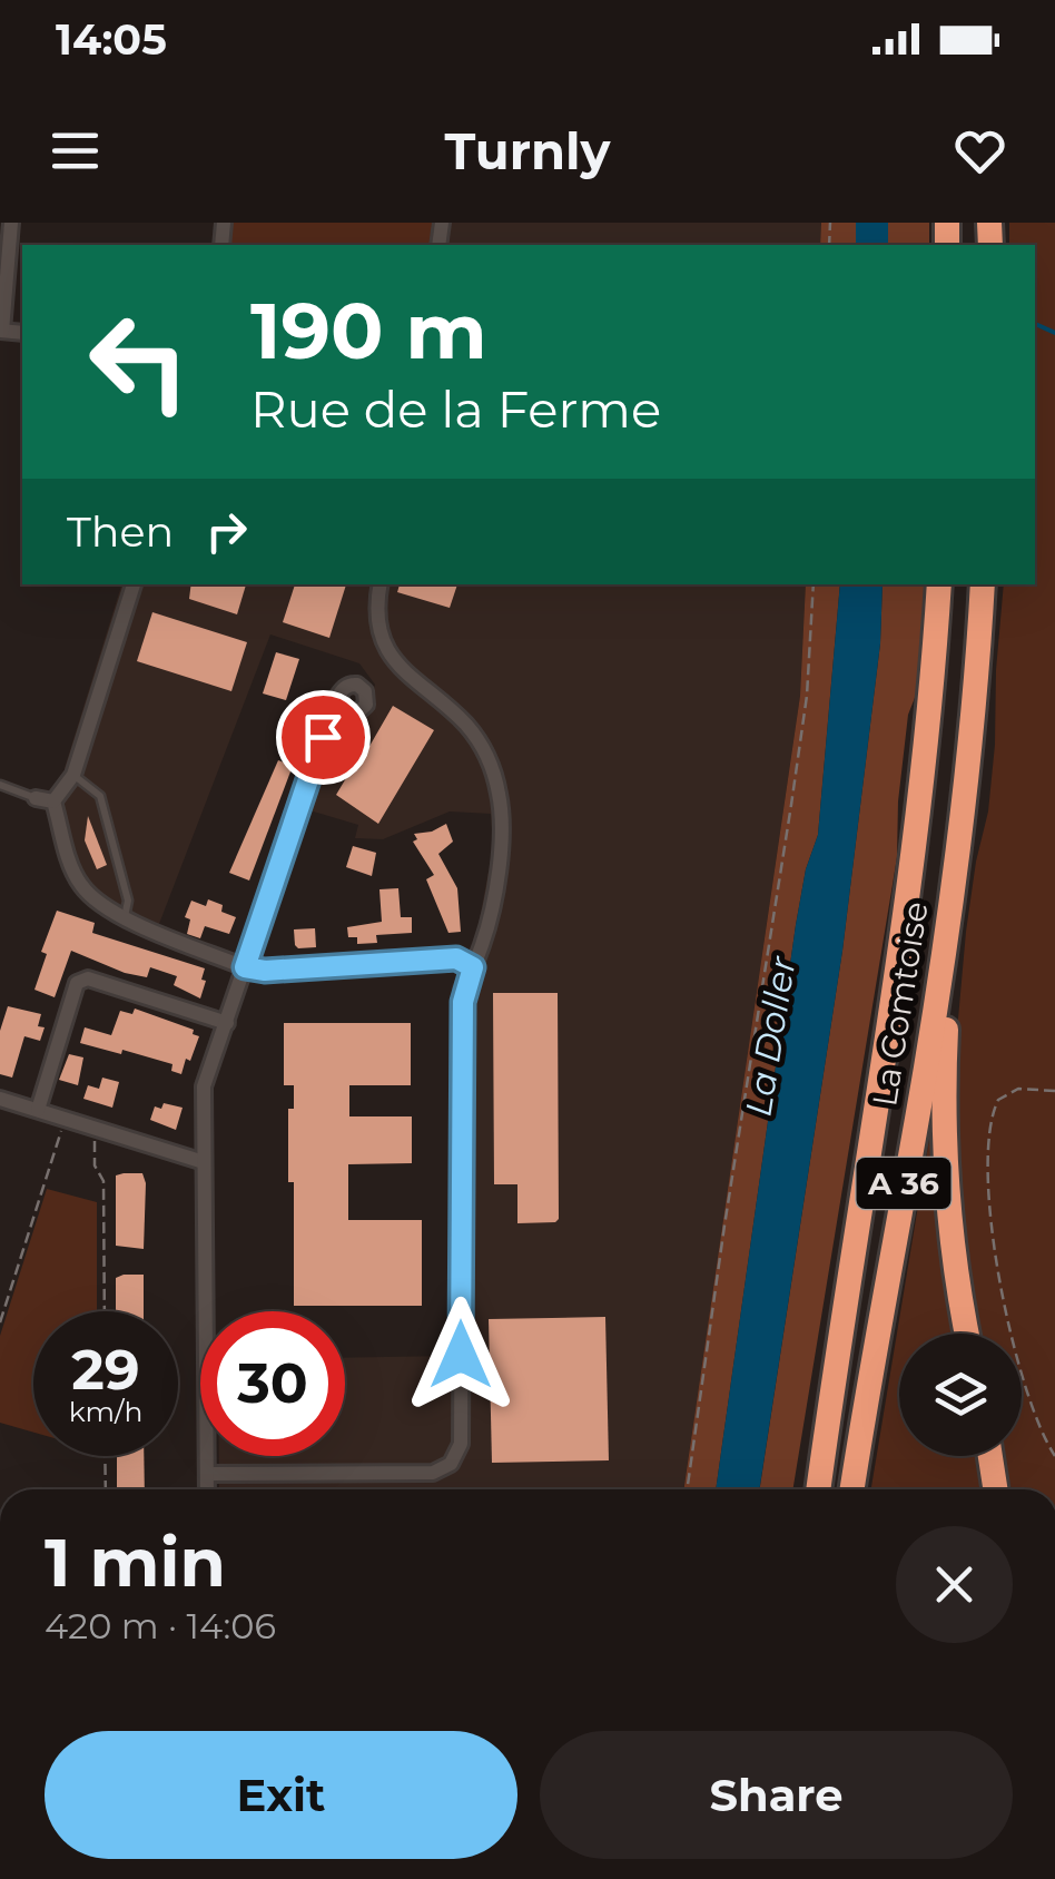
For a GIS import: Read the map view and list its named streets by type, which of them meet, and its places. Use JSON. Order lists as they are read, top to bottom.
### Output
{
  "streets": {
    "highway": ["La Comtoise", "A 36"]
  },
  "water": ["La Doller"],
  "page": {
    "status": "14:05",
    "header": "Turnly",
    "turn": ["190 m", "Rue de la Ferme"],
    "then": "Then",
    "speed": "29 km/h",
    "limit": "30",
    "heading": ["1 min", "420 m · 14:06"],
    "buttons": ["Exit", "Share"]
  }
}
